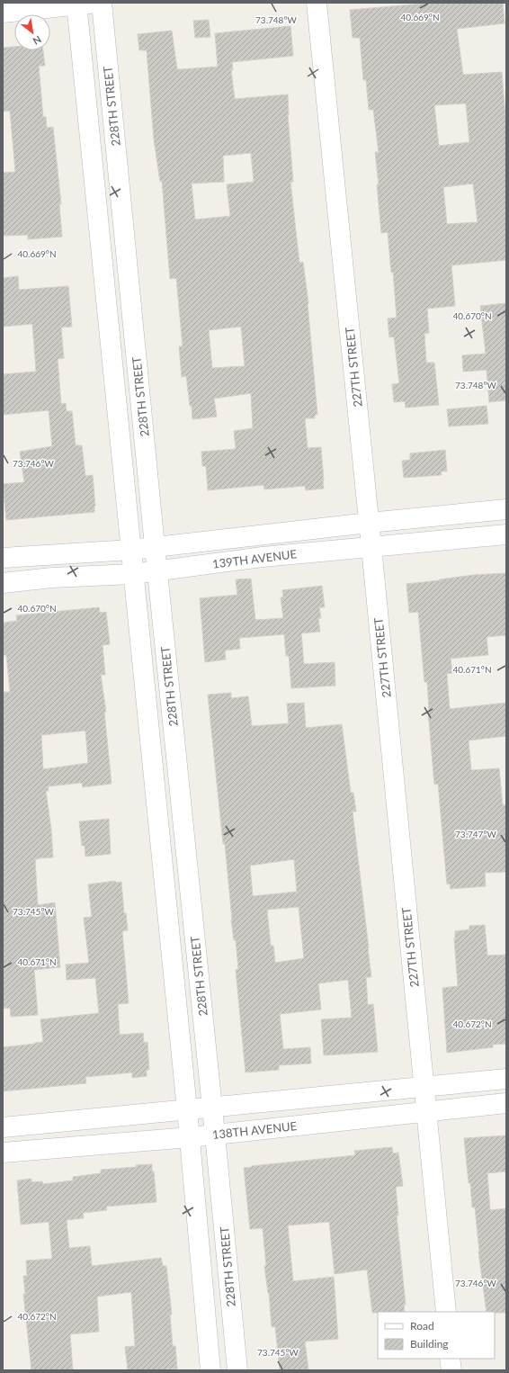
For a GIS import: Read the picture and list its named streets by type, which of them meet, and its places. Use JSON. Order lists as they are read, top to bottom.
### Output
{
  "streets": {
    "street": [
      "228TH STREET",
      "227TH STREET",
      "139TH AVENUE",
      "138TH AVENUE"
    ]
  },
  "crossings": [
    ["228TH STREET", "139TH AVENUE"],
    ["228TH STREET", "138TH AVENUE"],
    ["227TH STREET", "139TH AVENUE"],
    ["227TH STREET", "138TH AVENUE"]
  ],
  "legend": ["Road", "Building"],
  "north": "bottom right",
  "coordinates": [
    "40.669°N",
    "73.748°W",
    "40.670°N",
    "73.746°W",
    "40.671°N",
    "73.747°W",
    "73.745°W",
    "40.672°N"
  ]
}
